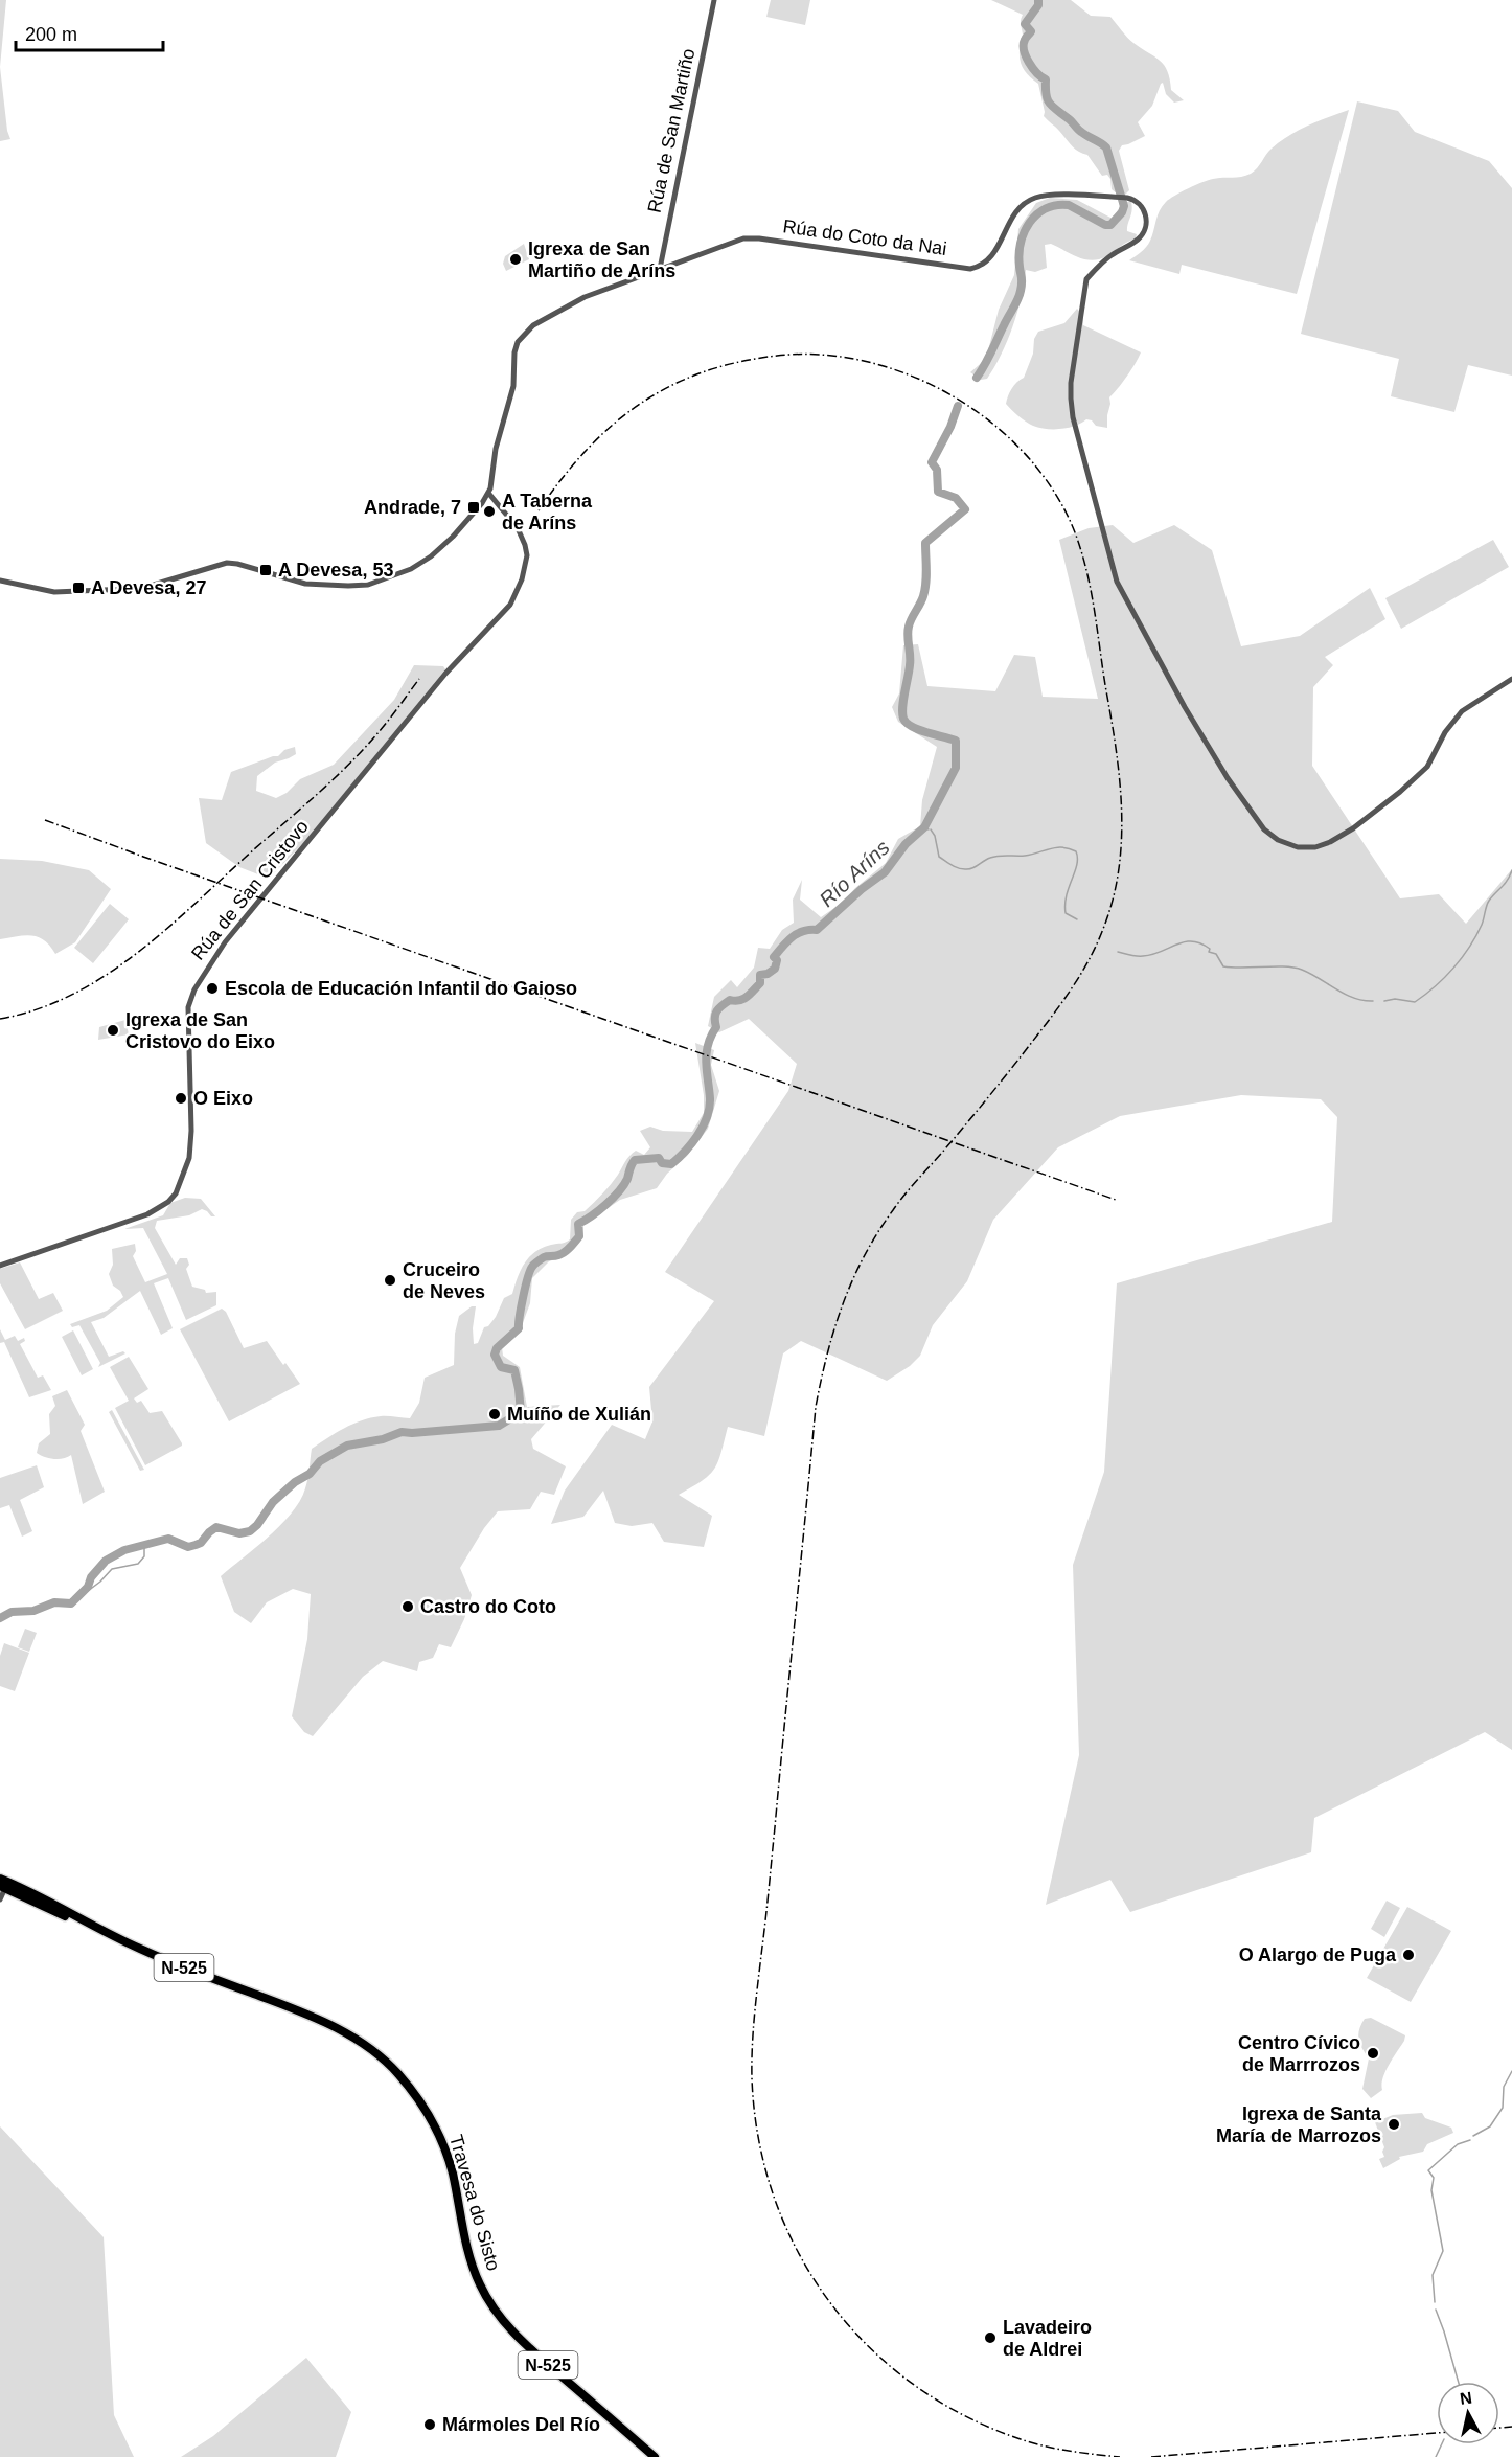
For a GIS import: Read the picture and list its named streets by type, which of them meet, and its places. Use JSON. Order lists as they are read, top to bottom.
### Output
{
  "streets": {
    "highway": ["N-525", "Travesa do Sisto"],
    "street": ["Rúa de San Martiño", "Rúa do Coto da Nai", "Rúa de San Cristovo"]
  },
  "crossings": [
    ["Rúa de San Martiño", "Rúa do Coto da Nai"],
    ["Rúa do Coto da Nai", "Rúa de San Cristovo"]
  ],
  "water": ["Río Aríns"],
  "places": {
    "other": [
      "Igrexa de San Martiño de Aríns",
      "A Taberna de Aríns",
      "Escola de Educación Infantil do Gaioso",
      "Igrexa de San Cristovo do Eixo",
      "O Eixo",
      "Cruceiro de Neves",
      "Muíño de Xulián",
      "Castro do Coto",
      "O Alargo de Puga",
      "Centro Cívico de Marrrozos",
      "Igrexa de Santa María de Marrozos",
      "Lavadeiro de Aldrei",
      "Mármoles Del Río"
    ],
    "transit": ["Andrade, 7", "A Devesa, 53", "A Devesa, 27"]
  },
  "scale_bar": "200 m",
  "north": "top"
}
